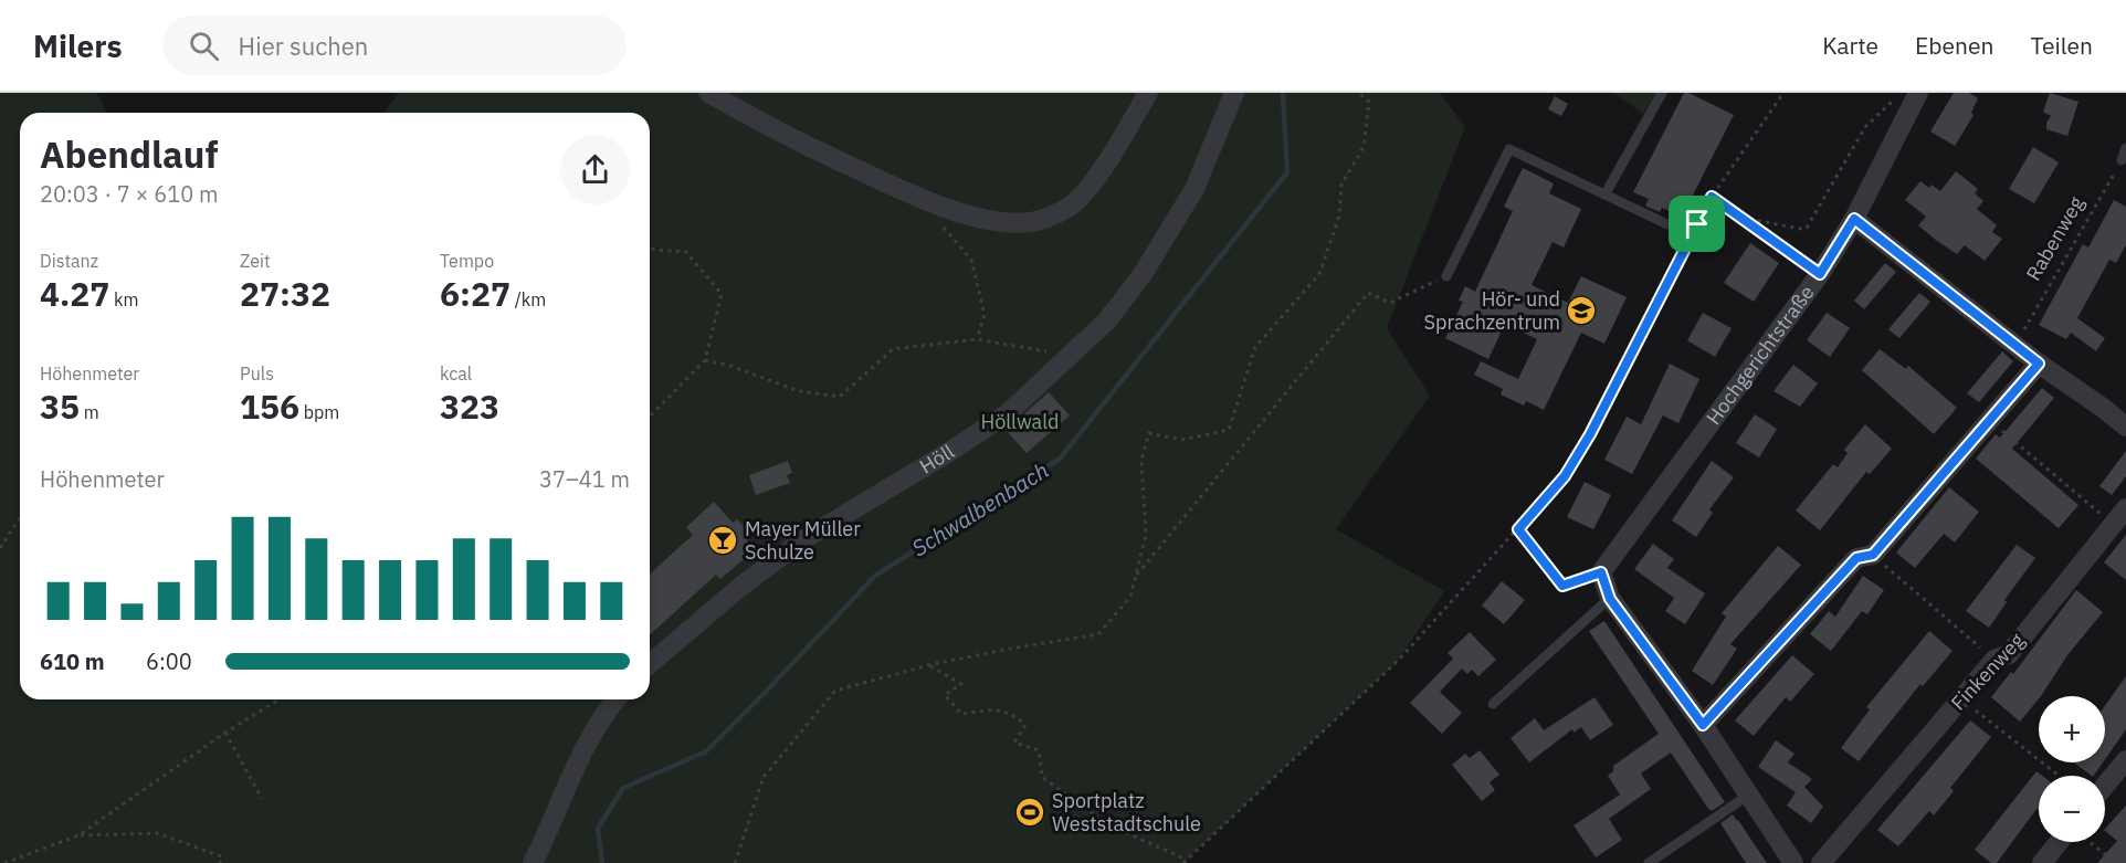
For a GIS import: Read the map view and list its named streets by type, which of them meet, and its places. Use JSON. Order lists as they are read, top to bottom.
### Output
{
  "streets": {
    "street": ["Hochgerichtstraße", "Höll", "Finkenweg"],
    "path": ["Rabenweg"]
  },
  "water": ["Schwalbenbach"],
  "parks": ["Höllwald"],
  "places": {
    "school or university": ["Hör- und Sprachzentrum"],
    "bar": ["Mayer Müller Schulze"],
    "sports": ["Sportplatz Weststadtschule"]
  },
  "page": {
    "header": "Milers",
    "search": "Hier suchen",
    "nav": ["Karte", "Ebenen", "Teilen"],
    "heading": ["Abendlauf", "20:03 · 7 × 610 m"],
    "stats": [
      ["Distanz", "4.27 km"],
      ["Zeit", "27:32"],
      ["Tempo", "6:27 /km"],
      ["Höhenmeter", "35 m"],
      ["Puls", "156 bpm"],
      ["kcal", "323"]
    ],
    "chart": ["Höhenmeter", "37–41 m"],
    "list": [
      {
        "name": "610 m",
        "note": "6:00"
      }
    ],
    "map_buttons": ["+", "−"]
  }
}
